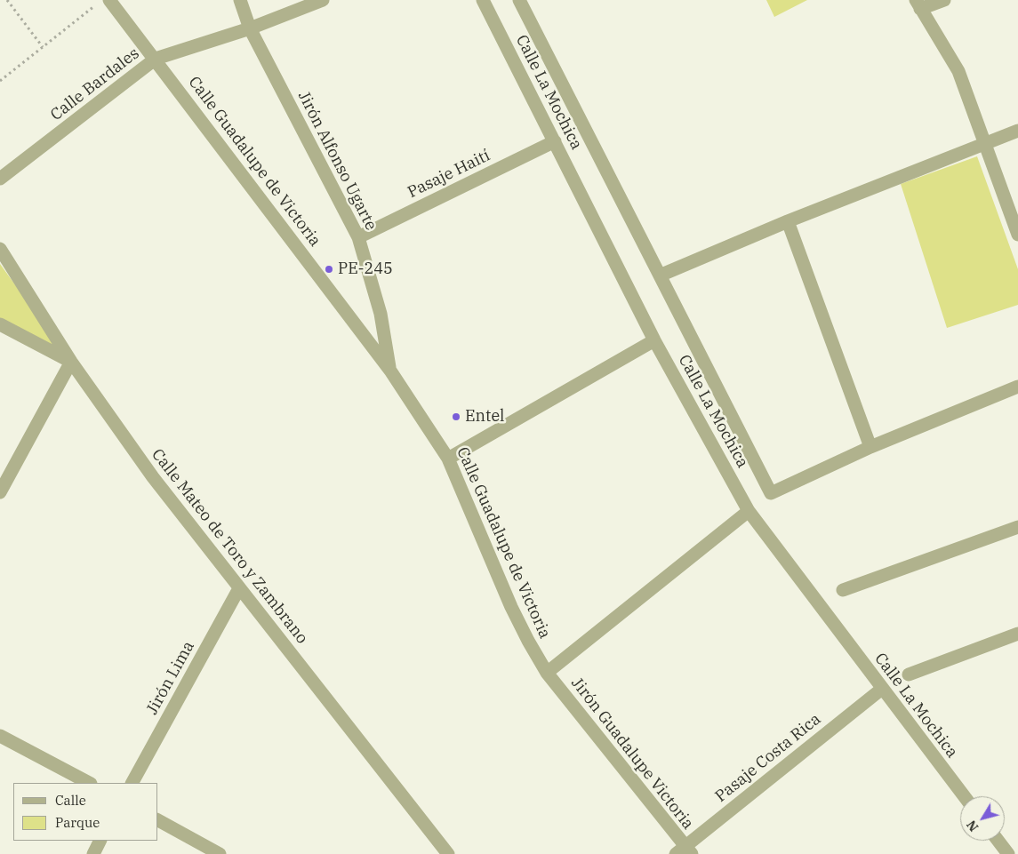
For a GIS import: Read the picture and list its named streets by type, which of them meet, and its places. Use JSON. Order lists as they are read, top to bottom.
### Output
{
  "streets": {
    "street": [
      "Calle Bardales",
      "Calle La Mochica",
      "Jirón Alfonso Ugarte",
      "Calle Guadalupe de Victoria",
      "Pasaje Haití",
      "Calle Mateo de Toro y Zambrano",
      "Jirón Lima",
      "Jirón Guadalupe Victoria",
      "Pasaje Costa Rica"
    ]
  },
  "crossings": [
    ["Calle Bardales", "Jirón Alfonso Ugarte"],
    ["Calle Bardales", "Calle Guadalupe de Victoria"],
    ["Calle La Mochica", "Pasaje Haití"],
    ["Calle La Mochica", "Pasaje Costa Rica"],
    ["Jirón Alfonso Ugarte", "Calle Guadalupe de Victoria"],
    ["Jirón Alfonso Ugarte", "Pasaje Haití"],
    ["Calle Guadalupe de Victoria", "Jirón Guadalupe Victoria"],
    ["Calle Mateo de Toro y Zambrano", "Jirón Lima"],
    ["Jirón Guadalupe Victoria", "Pasaje Costa Rica"]
  ],
  "places": ["PE-245", "Entel"],
  "legend": ["Calle", "Parque"],
  "north": "bottom left"
}
